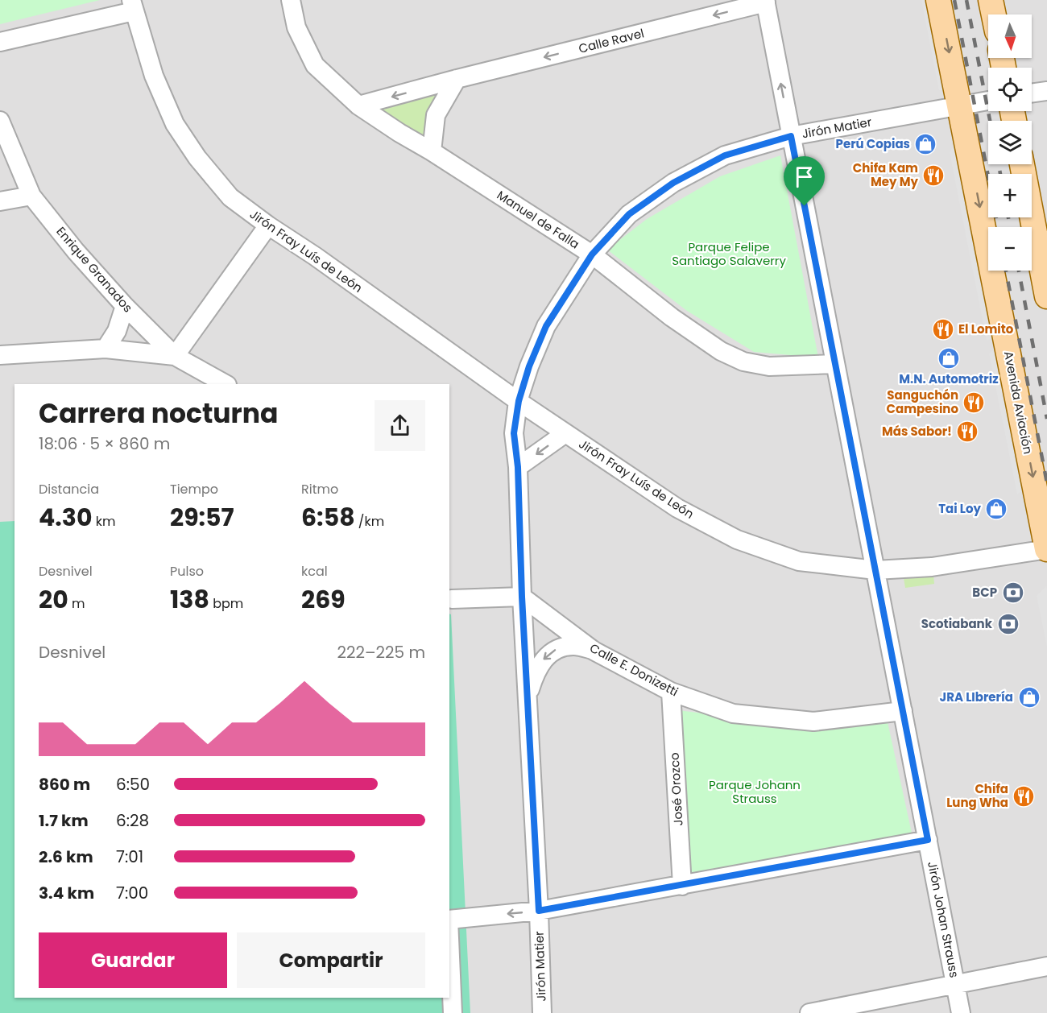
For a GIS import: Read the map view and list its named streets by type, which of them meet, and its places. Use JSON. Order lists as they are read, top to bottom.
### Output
{
  "streets": {
    "main road": ["Avenida Aviación"],
    "street": [
      "Calle Ravel",
      "Jirón Matier",
      "Manuel de Falla",
      "Jirón Fray Luís de León",
      "Enrique Granados",
      "Calle E. Donizetti",
      "José Orozco",
      "Jirón Johan Strauss"
    ]
  },
  "crossings": [
    ["Calle Ravel", "Manuel de Falla"],
    ["Calle Ravel", "Jirón Johan Strauss"],
    ["Jirón Matier", "Manuel de Falla"],
    ["Jirón Matier", "Jirón Fray Luís de León"],
    ["Jirón Matier", "Avenida Aviación"],
    ["Jirón Matier", "Calle E. Donizetti"],
    ["Jirón Matier", "Jirón Johan Strauss"],
    ["Manuel de Falla", "Jirón Johan Strauss"],
    ["Jirón Fray Luís de León", "Avenida Aviación"],
    ["Jirón Fray Luís de León", "Jirón Johan Strauss"],
    ["Calle E. Donizetti", "José Orozco"],
    ["Calle E. Donizetti", "Jirón Johan Strauss"]
  ],
  "one_way": ["Calle Ravel", "Avenida Aviación"],
  "parks": ["Parque Felipe Santiago Salaverry", "Parque Johann Strauss"],
  "places": {
    "shop": [
      "Perú Copias",
      "M.N. Automotriz",
      "Tai Loy",
      "JRA LIbrería"
    ],
    "restaurant": [
      "Chifa Kam Mey My",
      "El Lomito",
      "Sanguchón Campesino",
      "Más Sabor!",
      "Chifa Lung Wha"
    ],
    "bank": ["BCP", "Scotiabank"]
  },
  "north": "bottom",
  "page": {
    "map_buttons": ["+", "−"],
    "heading": ["Carrera nocturna", "18:06 · 5 × 860 m"],
    "stats": [
      ["Distancia", "4.30 km"],
      ["Tiempo", "29:57"],
      ["Ritmo", "6:58 /km"],
      ["Desnivel", "20 m"],
      ["Pulso", "138 bpm"],
      ["kcal", "269"]
    ],
    "chart": ["Desnivel", "222–225 m"],
    "list": [
      {
        "name": "860 m",
        "note": "6:50"
      },
      {
        "name": "1.7 km",
        "note": "6:28"
      },
      {
        "name": "2.6 km",
        "note": "7:01"
      },
      {
        "name": "3.4 km",
        "note": "7:00"
      }
    ],
    "buttons": ["Guardar", "Compartir"]
  }
}
